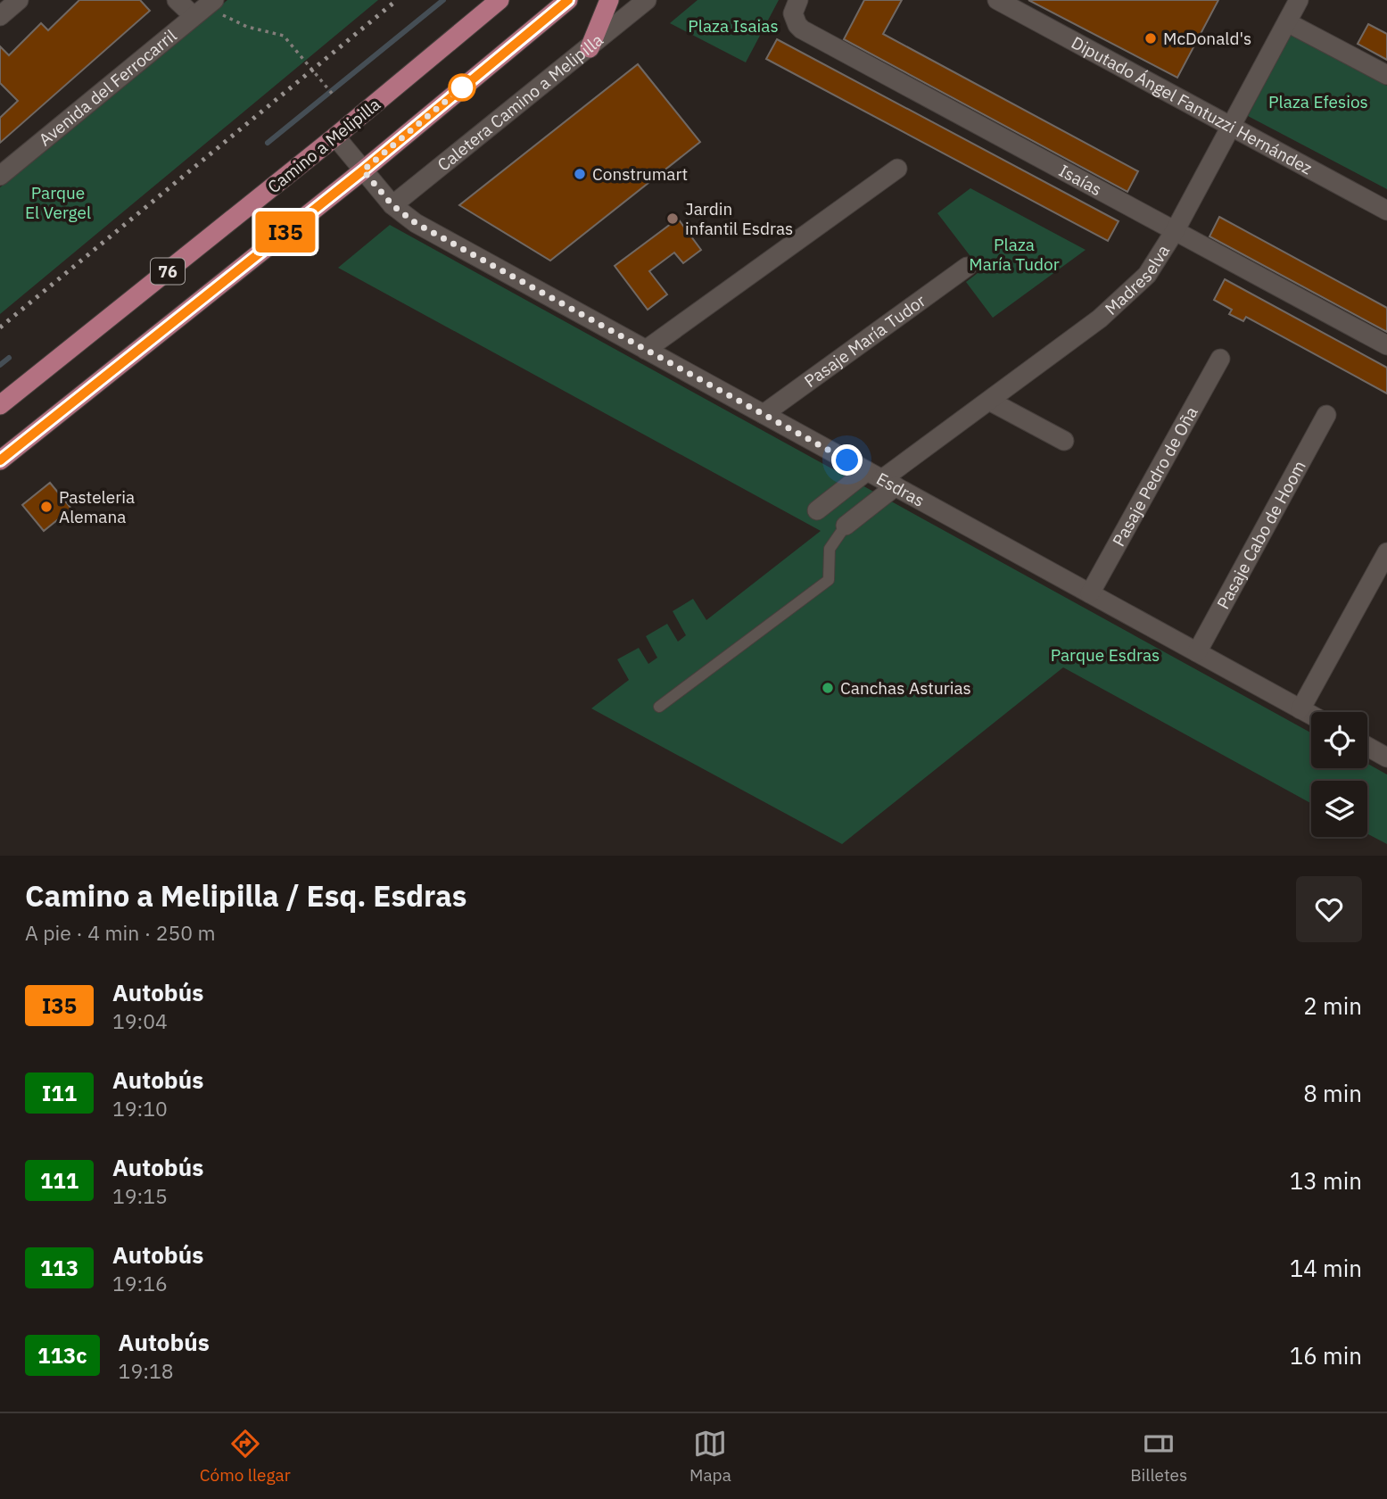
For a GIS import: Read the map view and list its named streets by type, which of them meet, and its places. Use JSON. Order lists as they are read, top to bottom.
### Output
{
  "streets": {
    "main road": ["Camino a Melipilla", "76"],
    "street": [
      "Avenida del Ferrocarril",
      "Caletera Camino a Melipilla",
      "Diputado Ángel Fantuzzi Hernández",
      "Isaías",
      "Madreselva",
      "Pasaje María Tudor",
      "Pasaje Pedro de Oña",
      "Esdras",
      "Pasaje Cabo de Hoom"
    ]
  },
  "crossings": [
    ["Caletera Camino a Melipilla", "Esdras"],
    ["Diputado Ángel Fantuzzi Hernández", "Madreselva"],
    ["Camino a Melipilla", "Esdras"],
    ["Isaías", "Madreselva"],
    ["76", "Esdras"],
    ["Madreselva", "Esdras"],
    ["Pasaje María Tudor", "Esdras"],
    ["Pasaje Pedro de Oña", "Esdras"],
    ["Esdras", "Pasaje Cabo de Hoom"]
  ],
  "parks": [
    "Plaza Isaias",
    "Plaza Efesios",
    "Parque El Vergel",
    "Plaza María Tudor",
    "Parque Esdras"
  ],
  "places": [
    "McDonald's",
    "Construmart",
    "Jardin infantil Esdras",
    "Pasteleria Alemana",
    "Canchas Asturias"
  ],
  "lines": ["bus line I35"],
  "page": {
    "on_map": "I35",
    "heading": ["Camino a Melipilla / Esq. Esdras", "A pie · 4 min · 250 m"],
    "list": [
      {
        "mark": "I35",
        "name": "Autobús",
        "note": "19:04",
        "value": "2 min"
      },
      {
        "mark": "I11",
        "name": "Autobús",
        "note": "19:10",
        "value": "8 min"
      },
      {
        "mark": "111",
        "name": "Autobús",
        "note": "19:15",
        "value": "13 min"
      },
      {
        "mark": "113",
        "name": "Autobús",
        "note": "19:16",
        "value": "14 min"
      },
      {
        "mark": "113c",
        "name": "Autobús",
        "note": "19:18",
        "value": "16 min"
      }
    ],
    "tabs": ["Cómo llegar", "Mapa", "Billetes"]
  }
}
